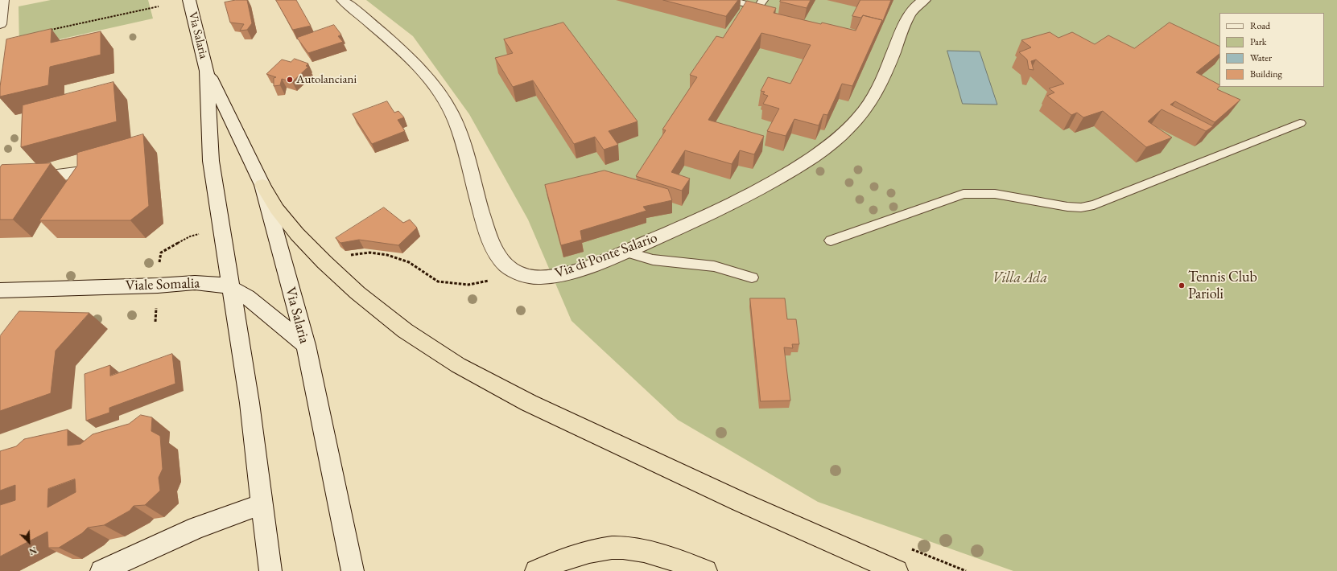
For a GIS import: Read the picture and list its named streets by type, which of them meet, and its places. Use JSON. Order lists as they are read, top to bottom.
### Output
{
  "streets": {
    "main road": ["Via Salaria", "Via di Ponte Salario", "Viale Somalia"]
  },
  "crossings": [
    ["Via Salaria", "Viale Somalia"]
  ],
  "parks": ["Villa Ada"],
  "places": ["Autolanciani", "Tennis Club Parioli"],
  "legend": [
    "Road",
    "Park",
    "Water",
    "Building"
  ],
  "north": "bottom right"
}
